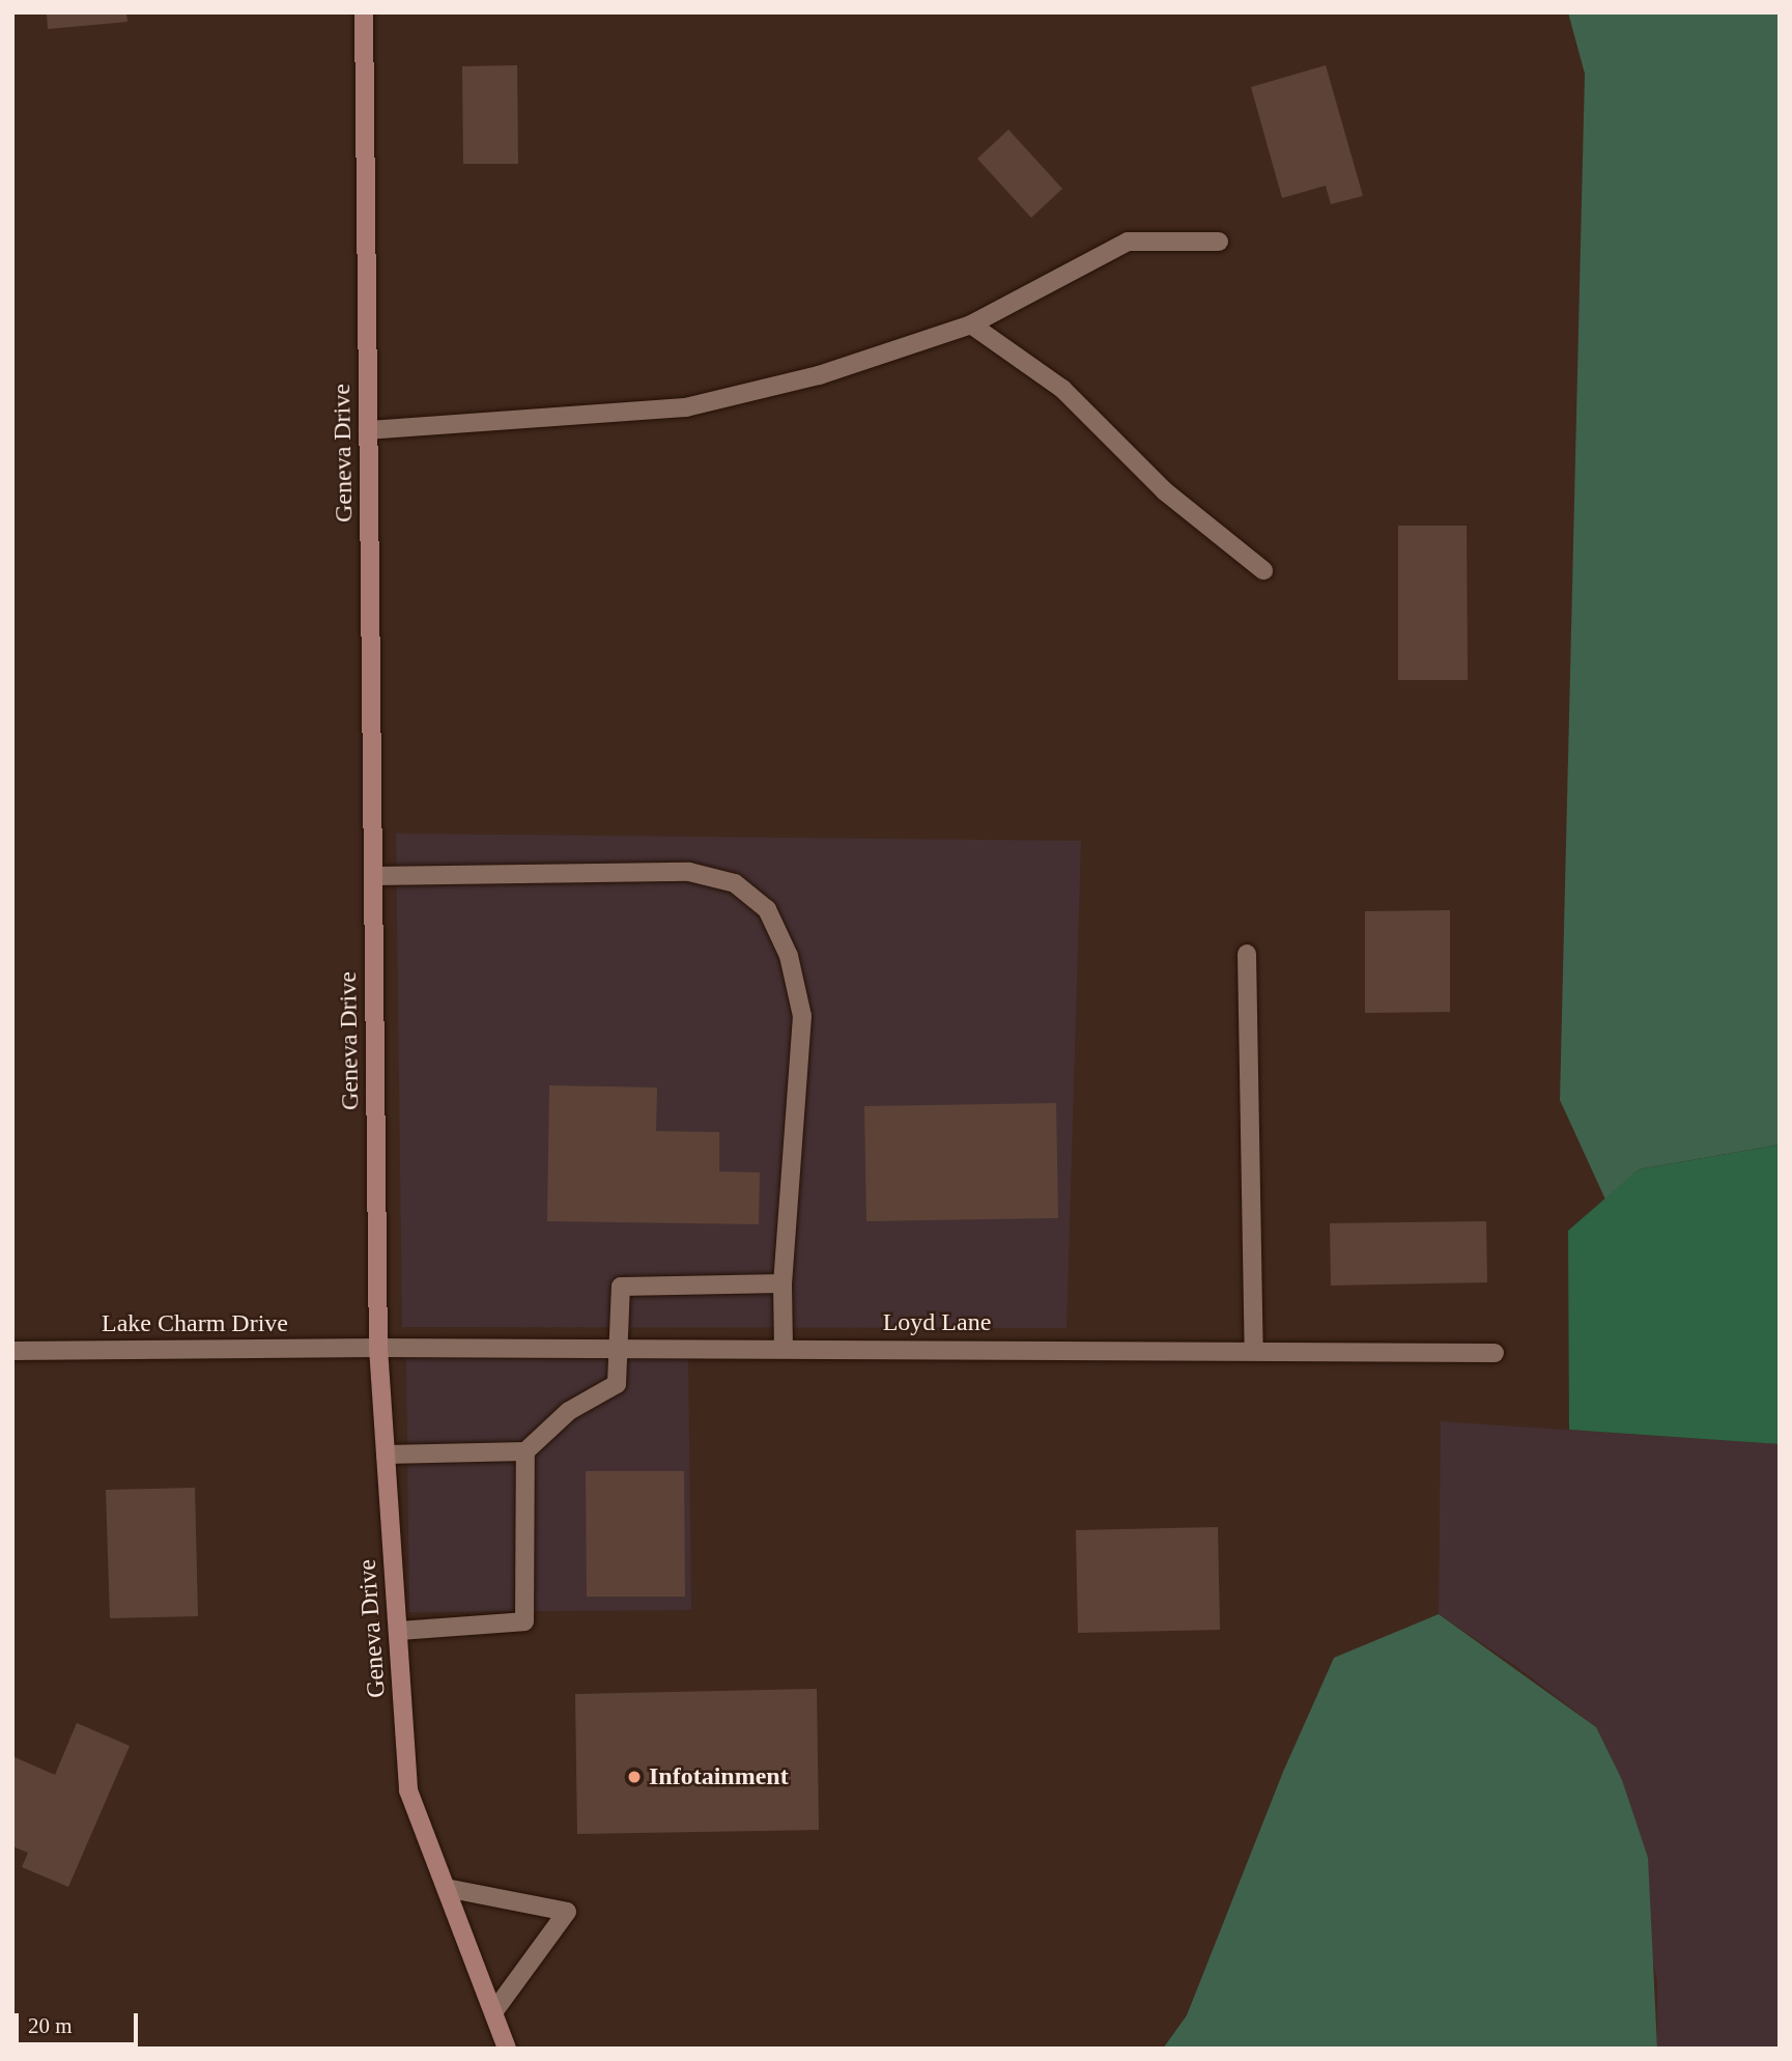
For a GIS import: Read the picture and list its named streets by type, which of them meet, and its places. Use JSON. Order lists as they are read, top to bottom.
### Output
{
  "streets": {
    "main road": ["Geneva Drive"],
    "street": ["Loyd Lane", "Lake Charm Drive"]
  },
  "crossings": [
    ["Geneva Drive", "Loyd Lane"],
    ["Geneva Drive", "Lake Charm Drive"],
    ["Loyd Lane", "Lake Charm Drive"]
  ],
  "places": ["Infotainment"],
  "scale_bar": "20 m"
}
